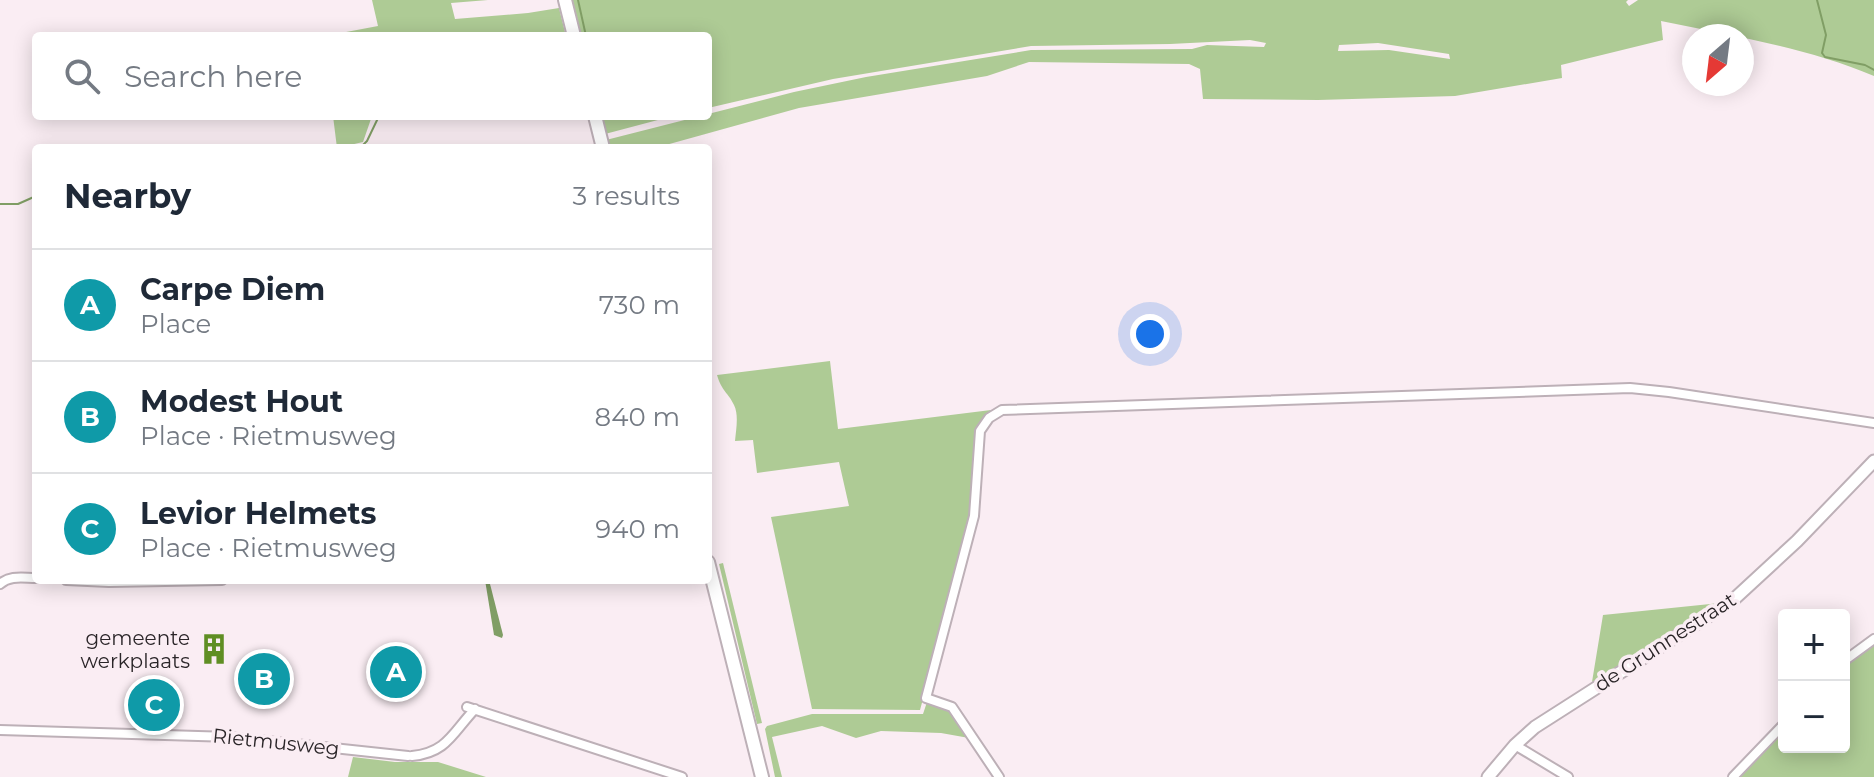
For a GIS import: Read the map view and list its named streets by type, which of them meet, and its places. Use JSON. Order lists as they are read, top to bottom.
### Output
{
  "streets": {
    "street": ["de Grunnestraat", "Rietmusweg"]
  },
  "places": {
    "building": ["gemeente werkplaats"]
  },
  "north": "bottom left",
  "page": {
    "search": "Search here",
    "heading": ["Nearby", "3 results"],
    "list": [
      {
        "mark": "A",
        "name": "Carpe Diem",
        "note": "Place",
        "value": "730 m"
      },
      {
        "mark": "B",
        "name": "Modest Hout",
        "note": "Place · Rietmusweg",
        "value": "840 m"
      },
      {
        "mark": "C",
        "name": "Levior Helmets",
        "note": "Place · Rietmusweg",
        "value": "940 m"
      }
    ],
    "map_buttons": ["+", "−"],
    "pins": ["A", "B", "C"]
  }
}
